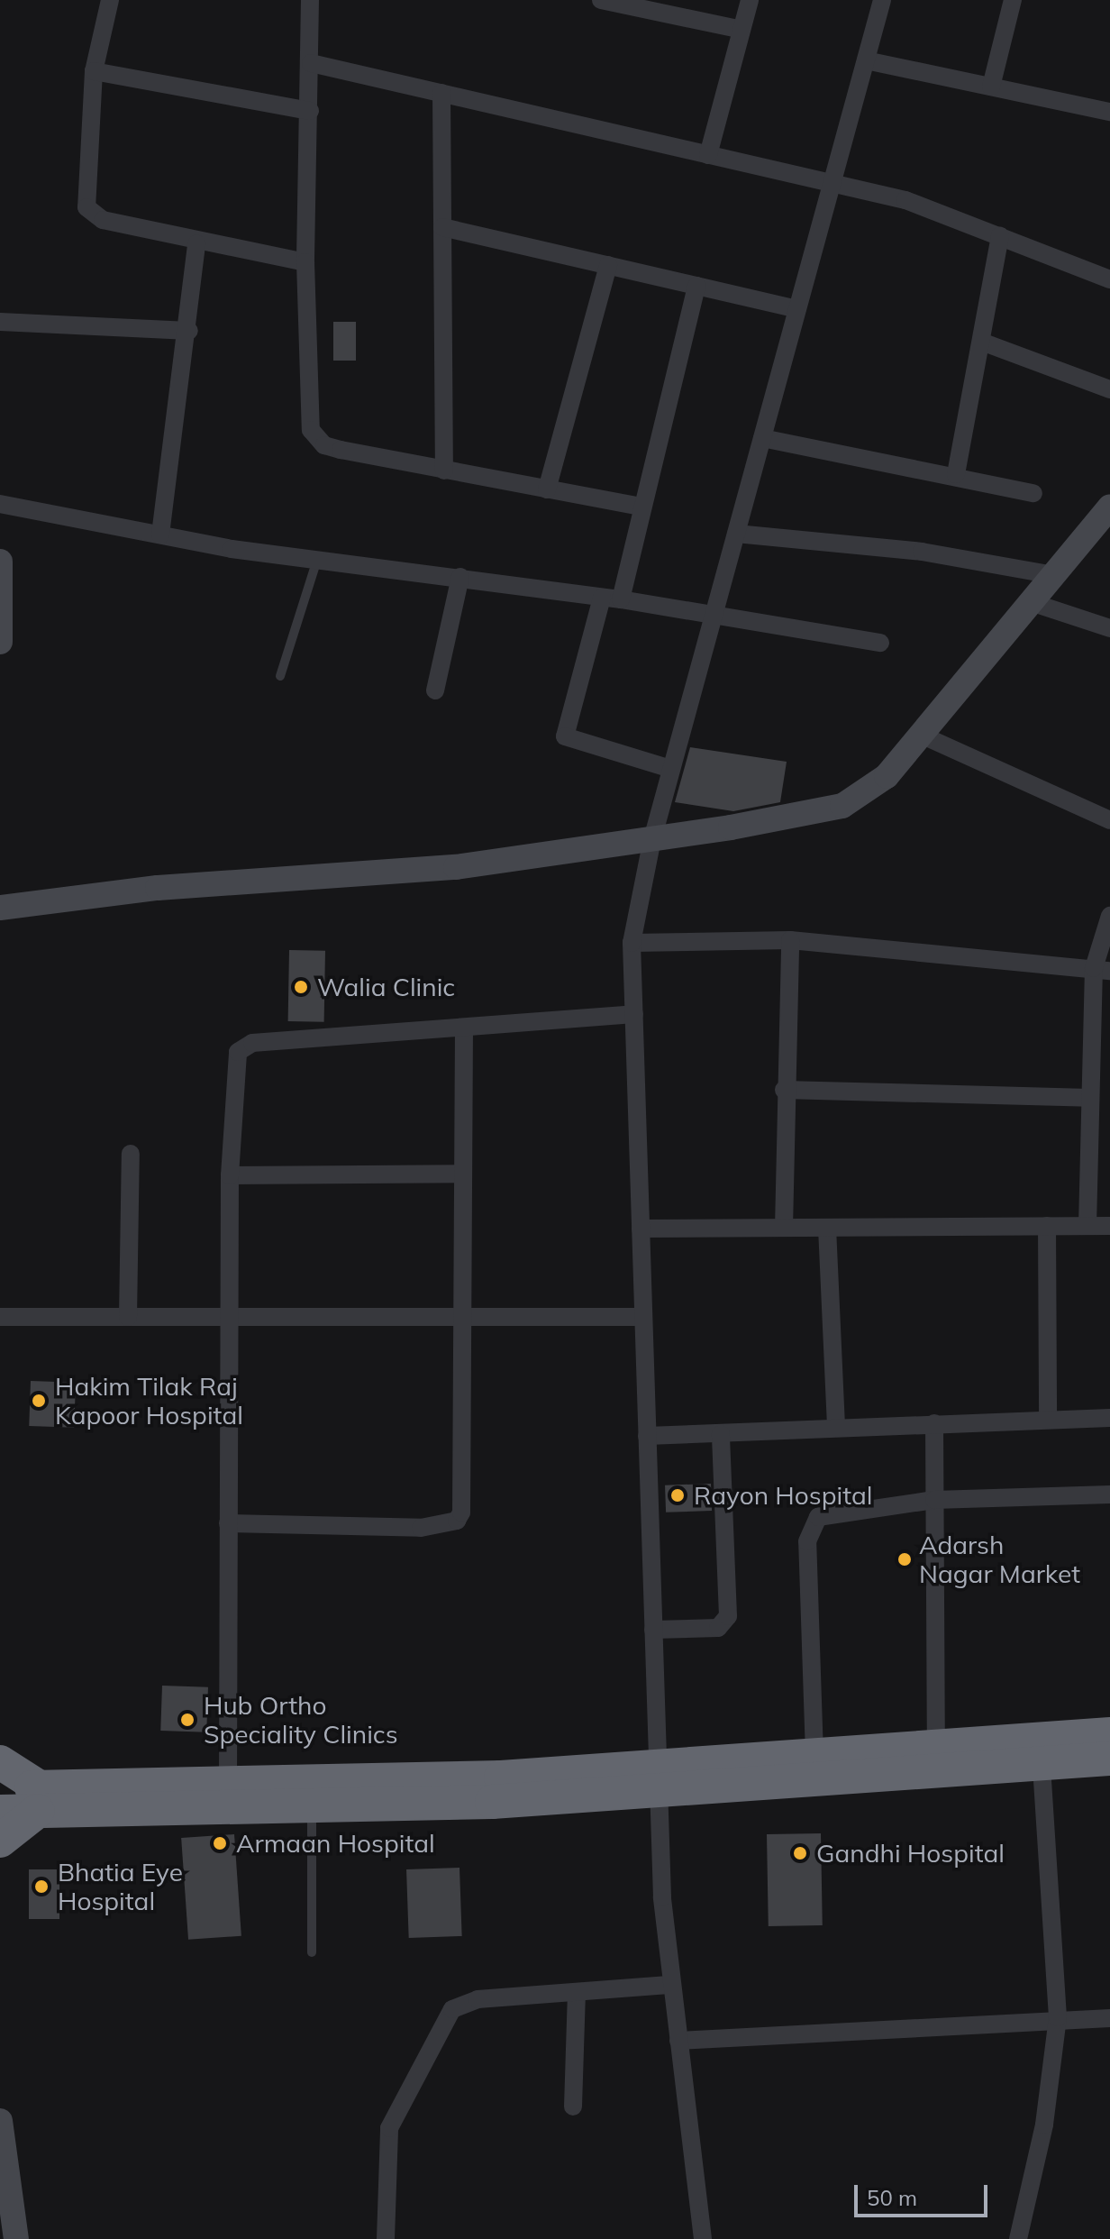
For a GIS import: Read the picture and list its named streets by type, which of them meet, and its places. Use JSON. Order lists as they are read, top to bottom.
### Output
{
  "places": [
    "Walia Clinic",
    "Hakim Tilak Raj Kapoor Hospital",
    "Rayon Hospital",
    "Adarsh Nagar Market",
    "Hub Ortho Speciality Clinics",
    "Armaan Hospital",
    "Gandhi Hospital",
    "Bhatia Eye Hospital"
  ],
  "scale_bar": "50 m"
}
